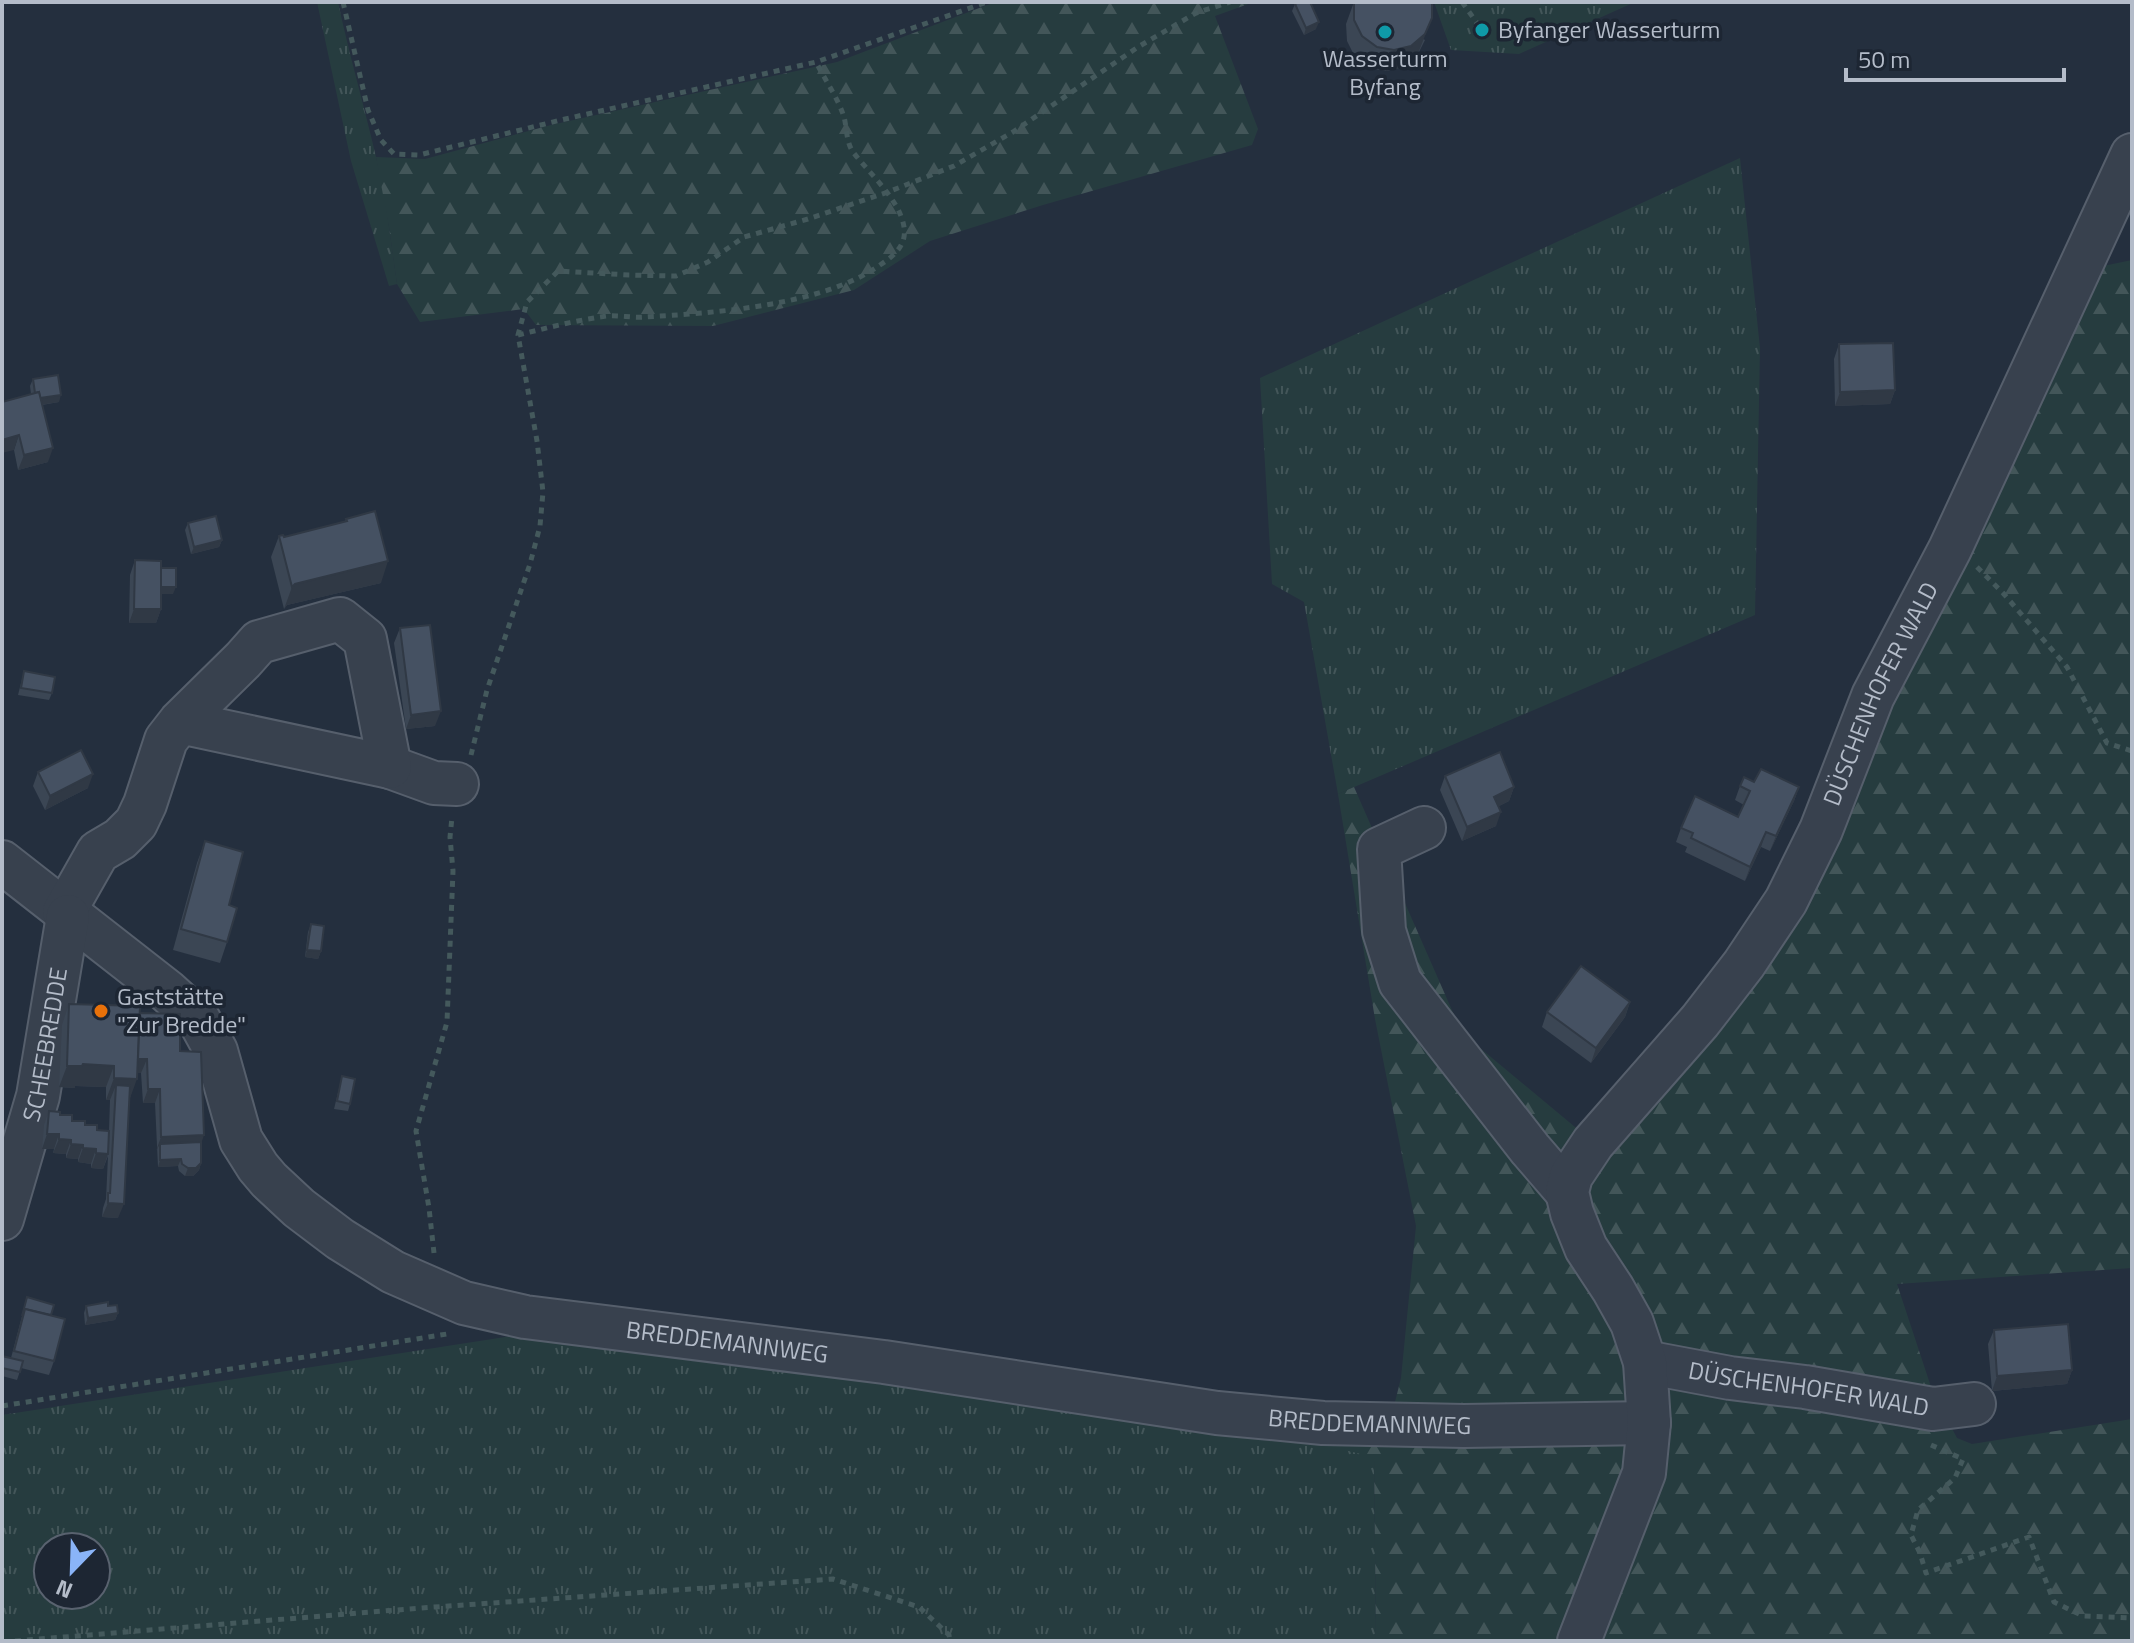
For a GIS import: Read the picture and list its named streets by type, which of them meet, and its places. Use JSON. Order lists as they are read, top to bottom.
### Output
{
  "streets": {
    "street": ["DÜSCHENHOFER WALD", "SCHEEBREDDE", "BREDDEMANNWEG"]
  },
  "crossings": [
    ["SCHEEBREDDE", "BREDDEMANNWEG"]
  ],
  "places": ["Byfanger Wasserturm", "Wasserturm Byfang", "Gaststätte \"Zur Bredde\""],
  "scale_bar": "50 m",
  "north": "bottom left"
}
